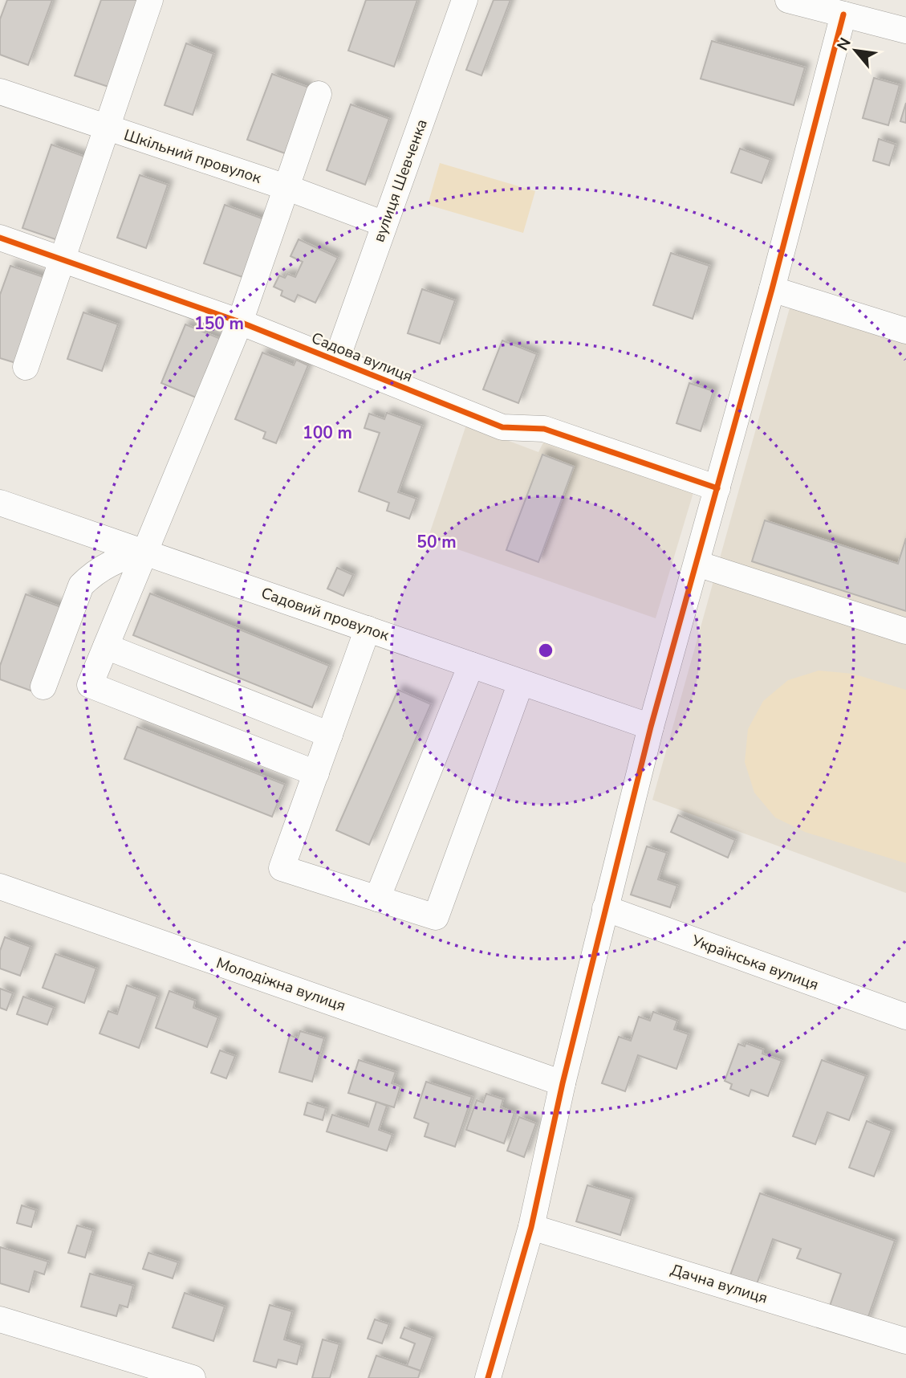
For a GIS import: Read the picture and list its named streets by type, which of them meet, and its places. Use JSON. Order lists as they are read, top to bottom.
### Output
{
  "streets": {
    "street": [
      "Шкільний провулок",
      "вулиця Шевченка",
      "Садова вулиця",
      "Садовий провулок",
      "Українська вулиця",
      "Молодіжна вулиця",
      "Дачна вулиця"
    ]
  },
  "crossings": [
    ["Шкільний провулок", "вулиця Шевченка"],
    ["вулиця Шевченка", "Садова вулиця"]
  ],
  "north": "top left",
  "rings": ["150 m", "100 m", "50 m"]
}
